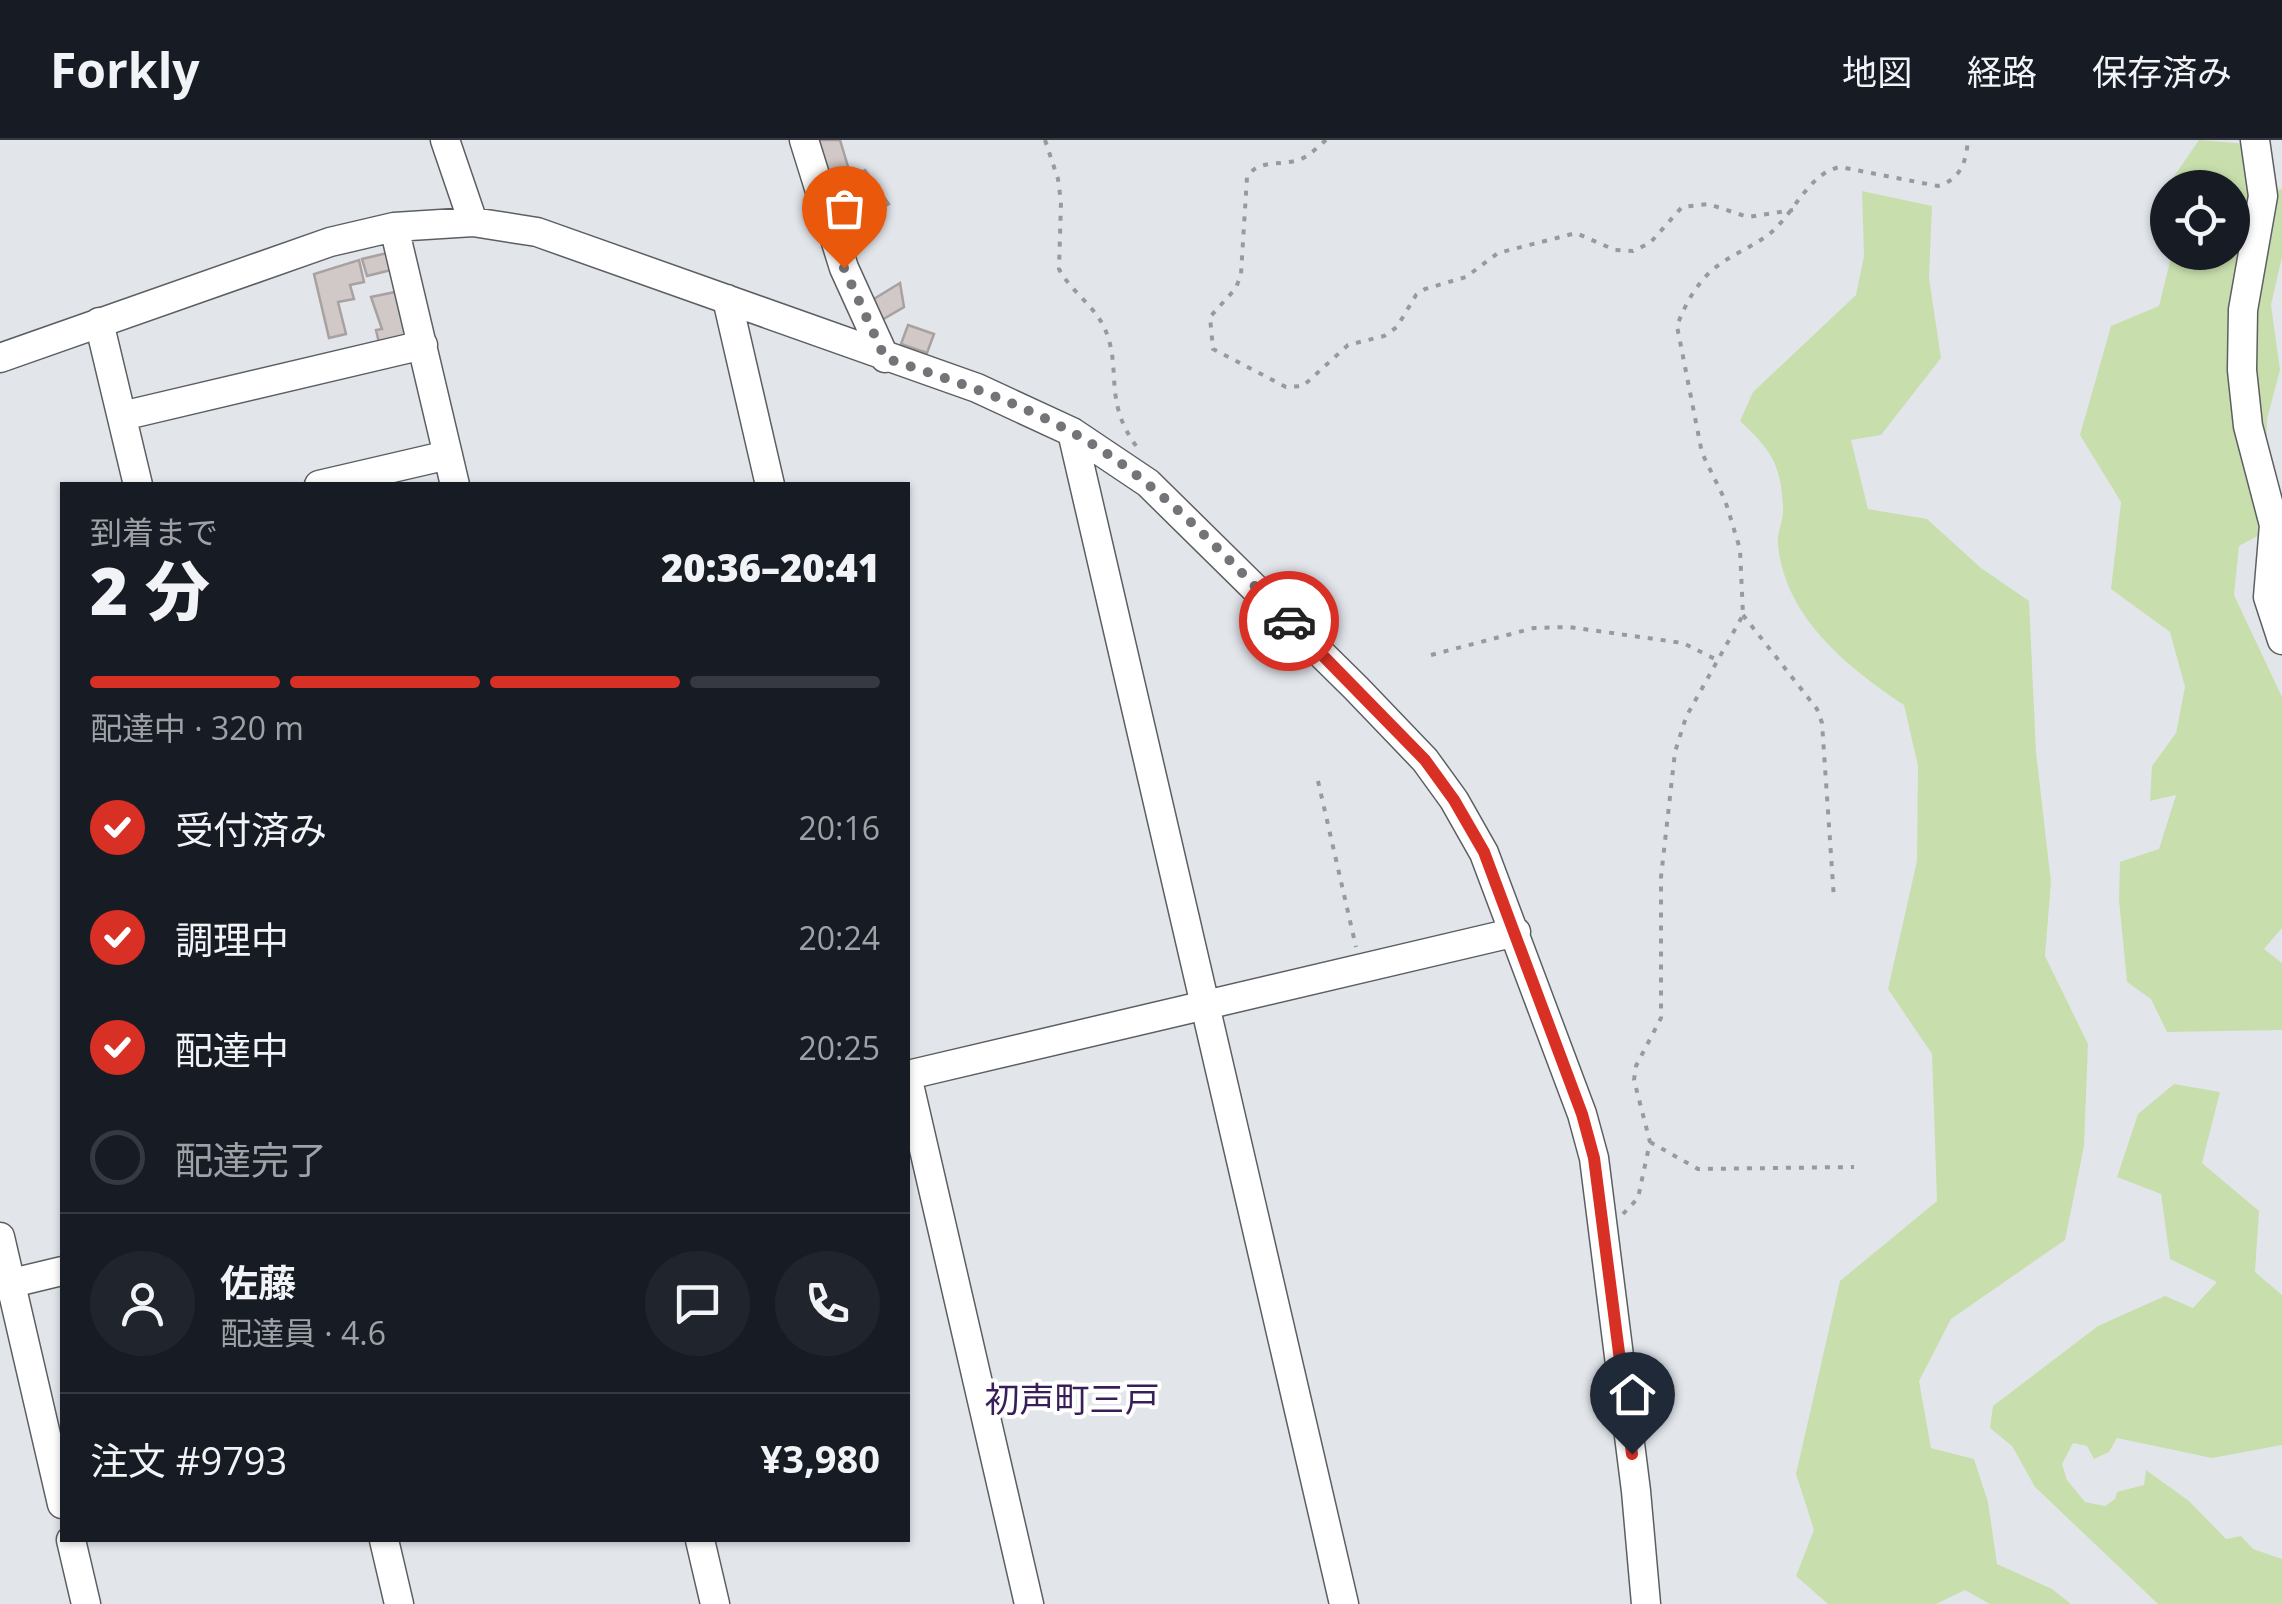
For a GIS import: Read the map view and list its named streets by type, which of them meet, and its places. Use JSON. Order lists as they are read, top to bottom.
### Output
{
  "districts": ["初声町三戸"],
  "page": {
    "header": "Forkly",
    "nav": ["地図", "経路", "保存済み"],
    "heading": ["2 分", "到着まで", "20:36–20:41"],
    "panel": [
      "佐藤",
      "配達員 · 4.6",
      "注文 #9793",
      "¥3,980"
    ],
    "bar": "配達中 · 320 m",
    "list": [
      ["受付済み", "20:16"],
      ["調理中", "20:24"],
      ["配達中", "20:25"],
      "配達完了"
    ]
  }
}
